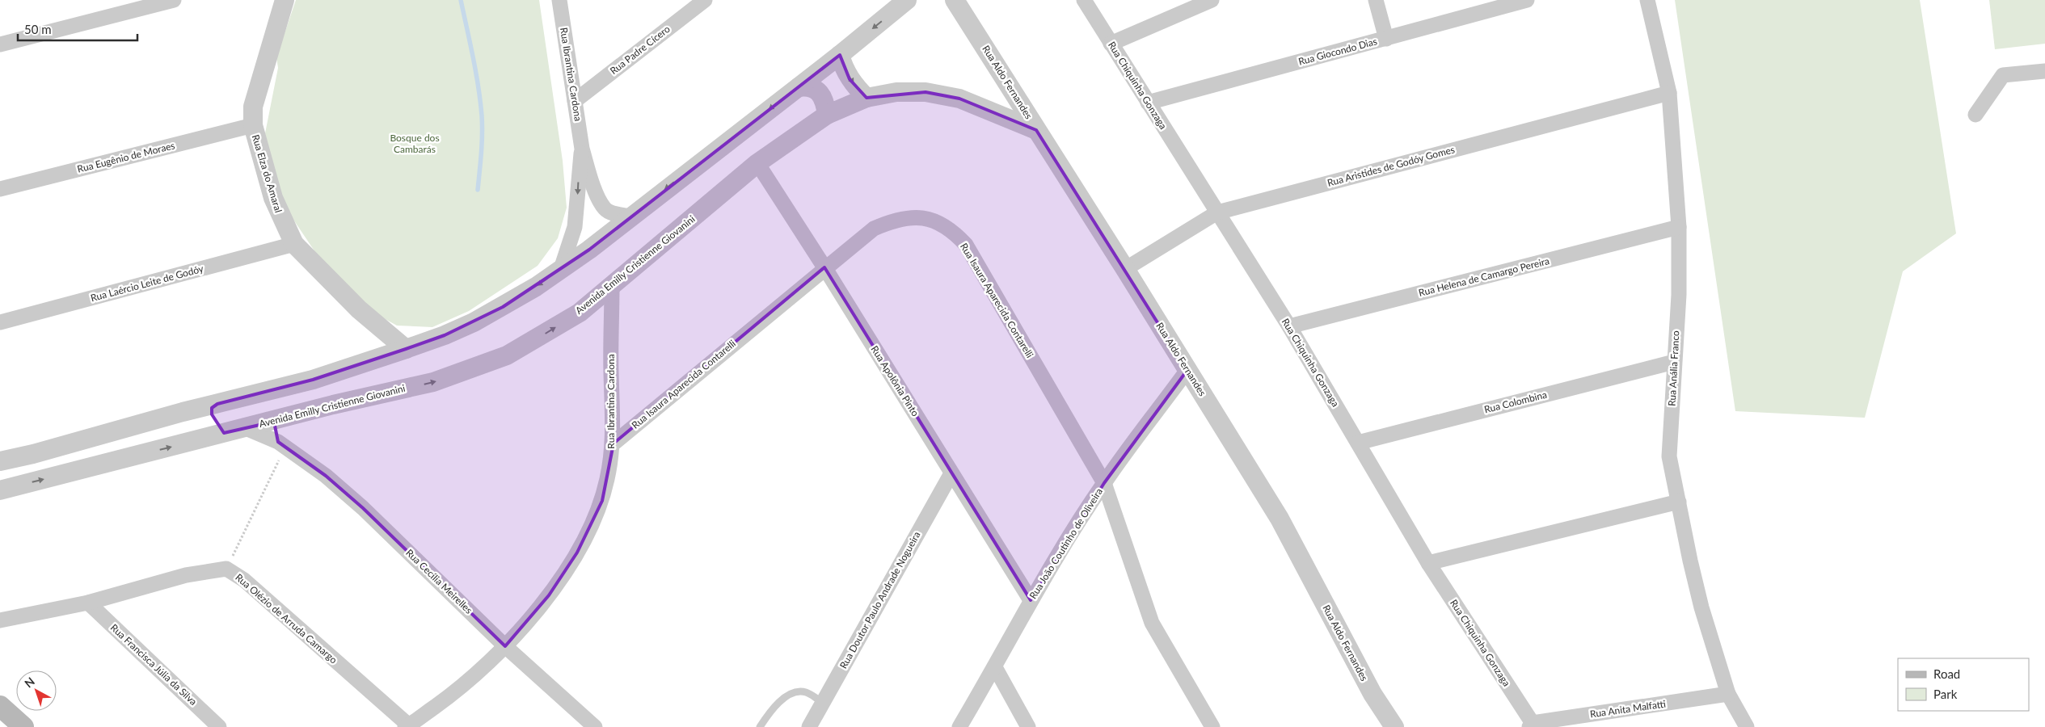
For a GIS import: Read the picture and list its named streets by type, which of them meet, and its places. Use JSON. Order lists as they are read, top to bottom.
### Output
{
  "streets": {
    "street": [
      "Rua Padre Cícero",
      "Rua Giocondo Dias",
      "Rua Ibrantina Cardona",
      "Rua Aldo Fernandes",
      "Rua Chiquinha Gonzaga",
      "Rua Eugênio de Moraes",
      "Rua Aristides de Godóy Gomes",
      "Rua Elza do Amaral",
      "Avenida Emilly Cristienne Giovanini",
      "Rua Helena de Camargo Pereira",
      "Rua Laércio Leite de Godóy",
      "Rua Isaura Aparecida Contarelli",
      "Rua Anália Franco",
      "Rua Apolônia Pinto",
      "Rua Colombina",
      "Rua João Coutinho de Oliveira",
      "Rua Cecília Meirelles",
      "Rua Doutor Paulo Andrade Nogueira",
      "Rua Olézio de Arruda Camargo",
      "Rua Francisca Júlia da Silva",
      "Rua Anita Malfatti"
    ]
  },
  "crossings": [
    ["Rua Padre Cícero", "Rua Ibrantina Cardona"],
    ["Rua Giocondo Dias", "Rua Chiquinha Gonzaga"],
    ["Rua Ibrantina Cardona", "Avenida Emilly Cristienne Giovanini"],
    ["Rua Ibrantina Cardona", "Rua Isaura Aparecida Contarelli"],
    ["Rua Ibrantina Cardona", "Rua Cecília Meirelles"],
    ["Rua Ibrantina Cardona", "Rua Olézio de Arruda Camargo"],
    ["Rua Aldo Fernandes", "Rua Aristides de Godóy Gomes"],
    ["Rua Aldo Fernandes", "Avenida Emilly Cristienne Giovanini"],
    ["Rua Aldo Fernandes", "Rua João Coutinho de Oliveira"],
    ["Rua Chiquinha Gonzaga", "Rua Aristides de Godóy Gomes"],
    ["Rua Chiquinha Gonzaga", "Rua Helena de Camargo Pereira"],
    ["Rua Chiquinha Gonzaga", "Rua Colombina"],
    ["Rua Chiquinha Gonzaga", "Rua Anita Malfatti"],
    ["Rua Eugênio de Moraes", "Rua Elza do Amaral"],
    ["Rua Aristides de Godóy Gomes", "Rua Anália Franco"],
    ["Rua Elza do Amaral", "Rua Laércio Leite de Godóy"],
    ["Avenida Emilly Cristienne Giovanini", "Rua Apolônia Pinto"],
    ["Avenida Emilly Cristienne Giovanini", "Rua Cecília Meirelles"],
    ["Rua Helena de Camargo Pereira", "Rua Anália Franco"],
    ["Rua Isaura Aparecida Contarelli", "Rua Apolônia Pinto"],
    ["Rua Isaura Aparecida Contarelli", "Rua João Coutinho de Oliveira"],
    ["Rua Anália Franco", "Rua Colombina"],
    ["Rua Anália Franco", "Rua Anita Malfatti"],
    ["Rua Apolônia Pinto", "Rua João Coutinho de Oliveira"],
    ["Rua Apolônia Pinto", "Rua Doutor Paulo Andrade Nogueira"],
    ["Rua Olézio de Arruda Camargo", "Rua Francisca Júlia da Silva"]
  ],
  "parks": ["Bosque dos Cambarás"],
  "legend": ["Road", "Park"],
  "scale_bar": "50 m",
  "north": "top left"
}
